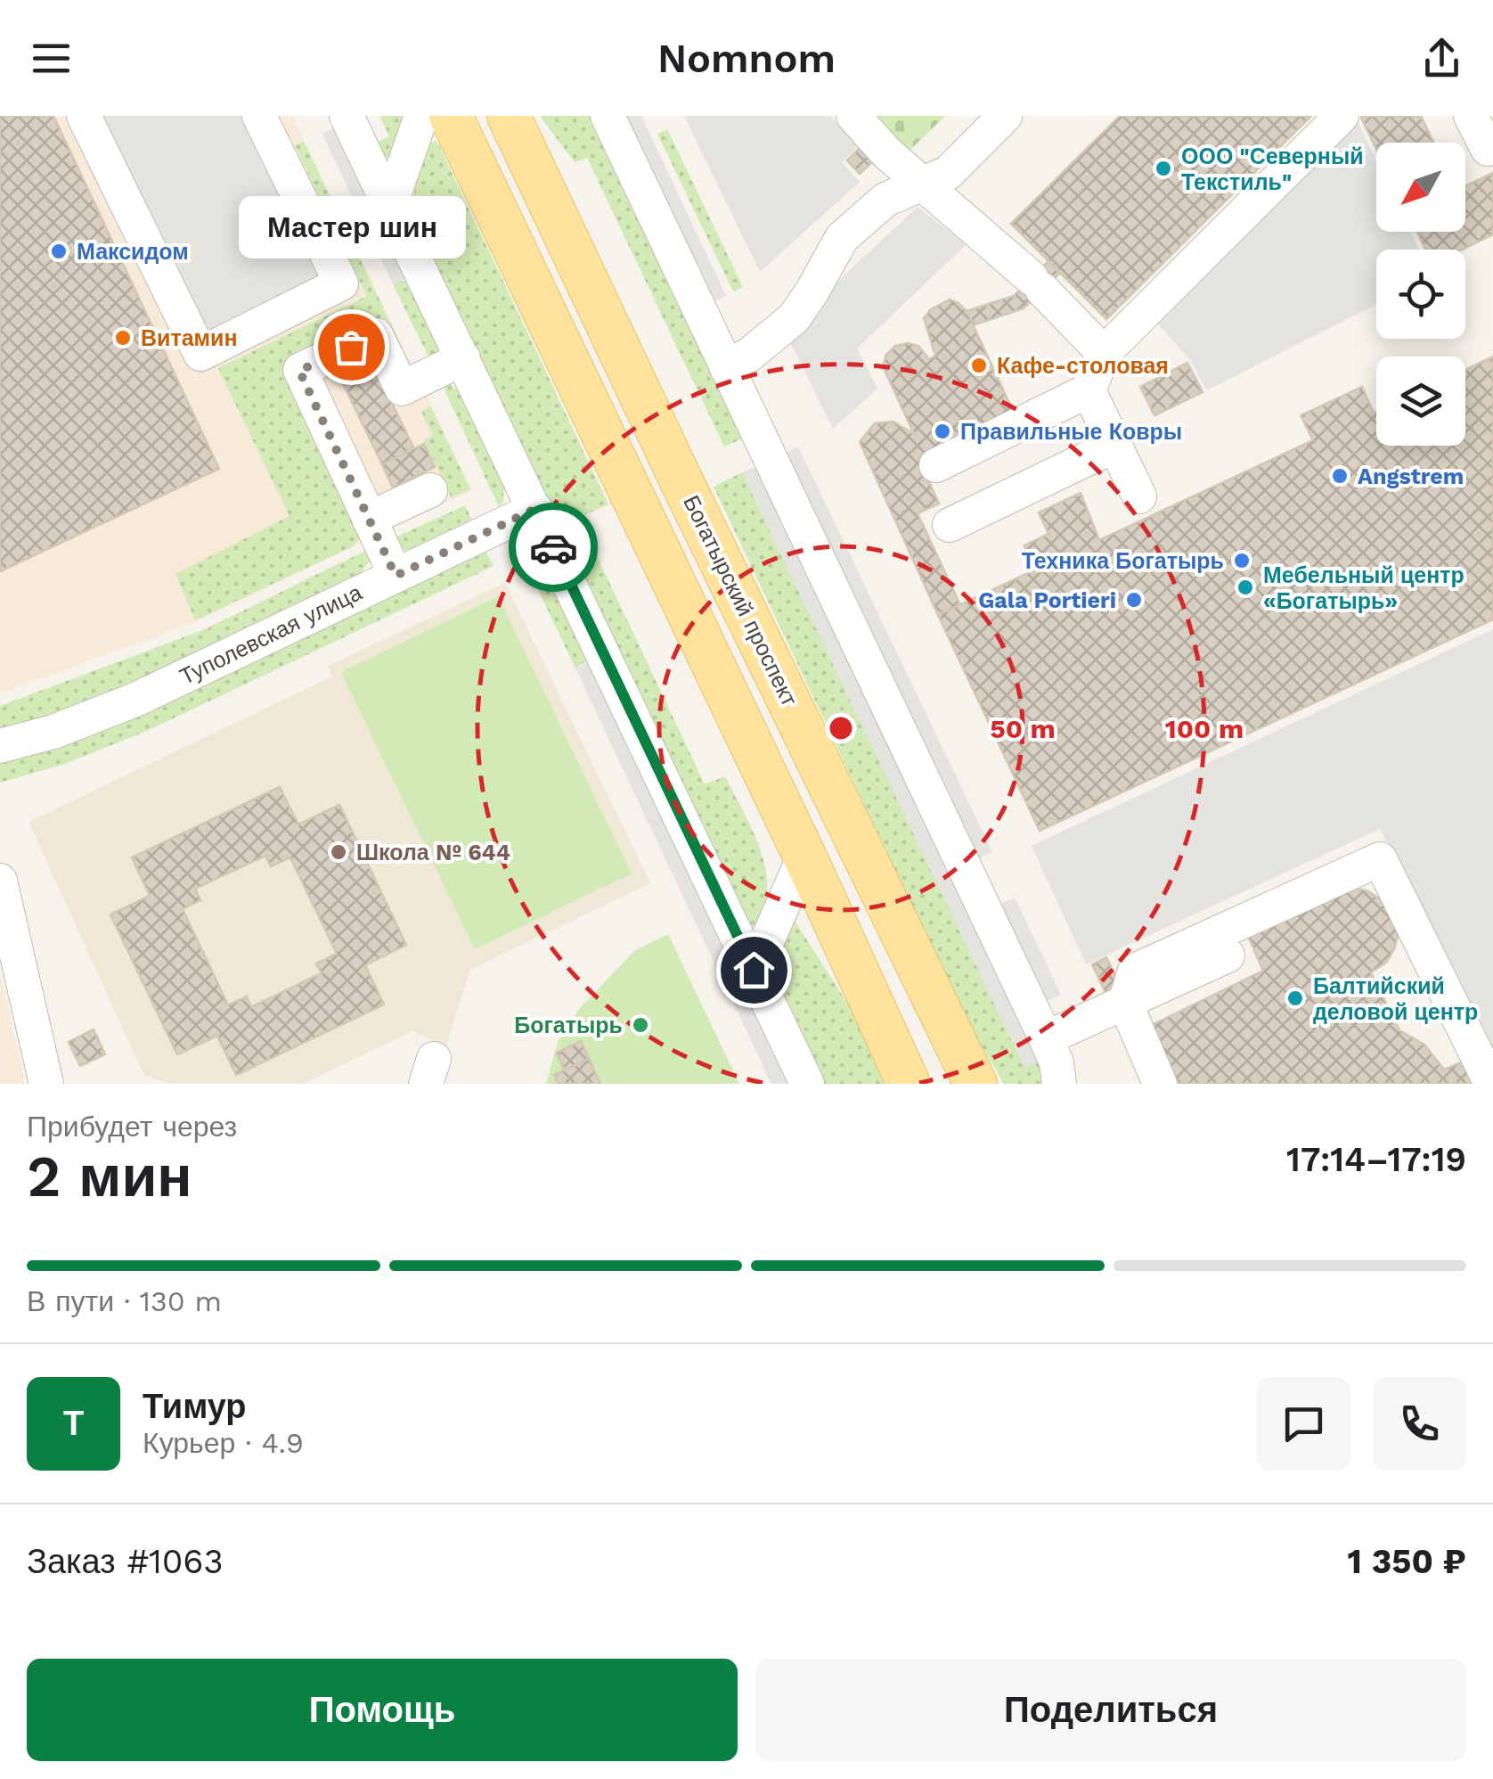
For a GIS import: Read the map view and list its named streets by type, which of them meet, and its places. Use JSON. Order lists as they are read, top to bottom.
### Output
{
  "streets": {
    "main road": ["Богатырский проспект"],
    "street": ["Туполевская улица"]
  },
  "places": [
    "ООО \"Северный Текстиль\"",
    "Максидом",
    "Витамин",
    "Мастер шин",
    "Кафе-столовая",
    "Правильные Ковры",
    "Angstrem",
    "Техника Богатырь",
    "Мебельный центр «Богатырь»",
    "Gala Portieri",
    "Школа № 644",
    "Балтийский деловой центр",
    "Богатырь"
  ],
  "north": "bottom left",
  "page": {
    "header": "Nomnom",
    "bubble": "Мастер шин",
    "heading": ["2 мин", "Прибудет через", "17:14–17:19"],
    "panel": [
      "Тимур",
      "Курьер · 4.9",
      "Заказ #1063",
      "1 350 ₽"
    ],
    "bar": "В пути · 130 m",
    "round": "Т",
    "buttons": ["Помощь", "Поделиться"]
  },
  "rings": ["50 m", "100 m"]
}
